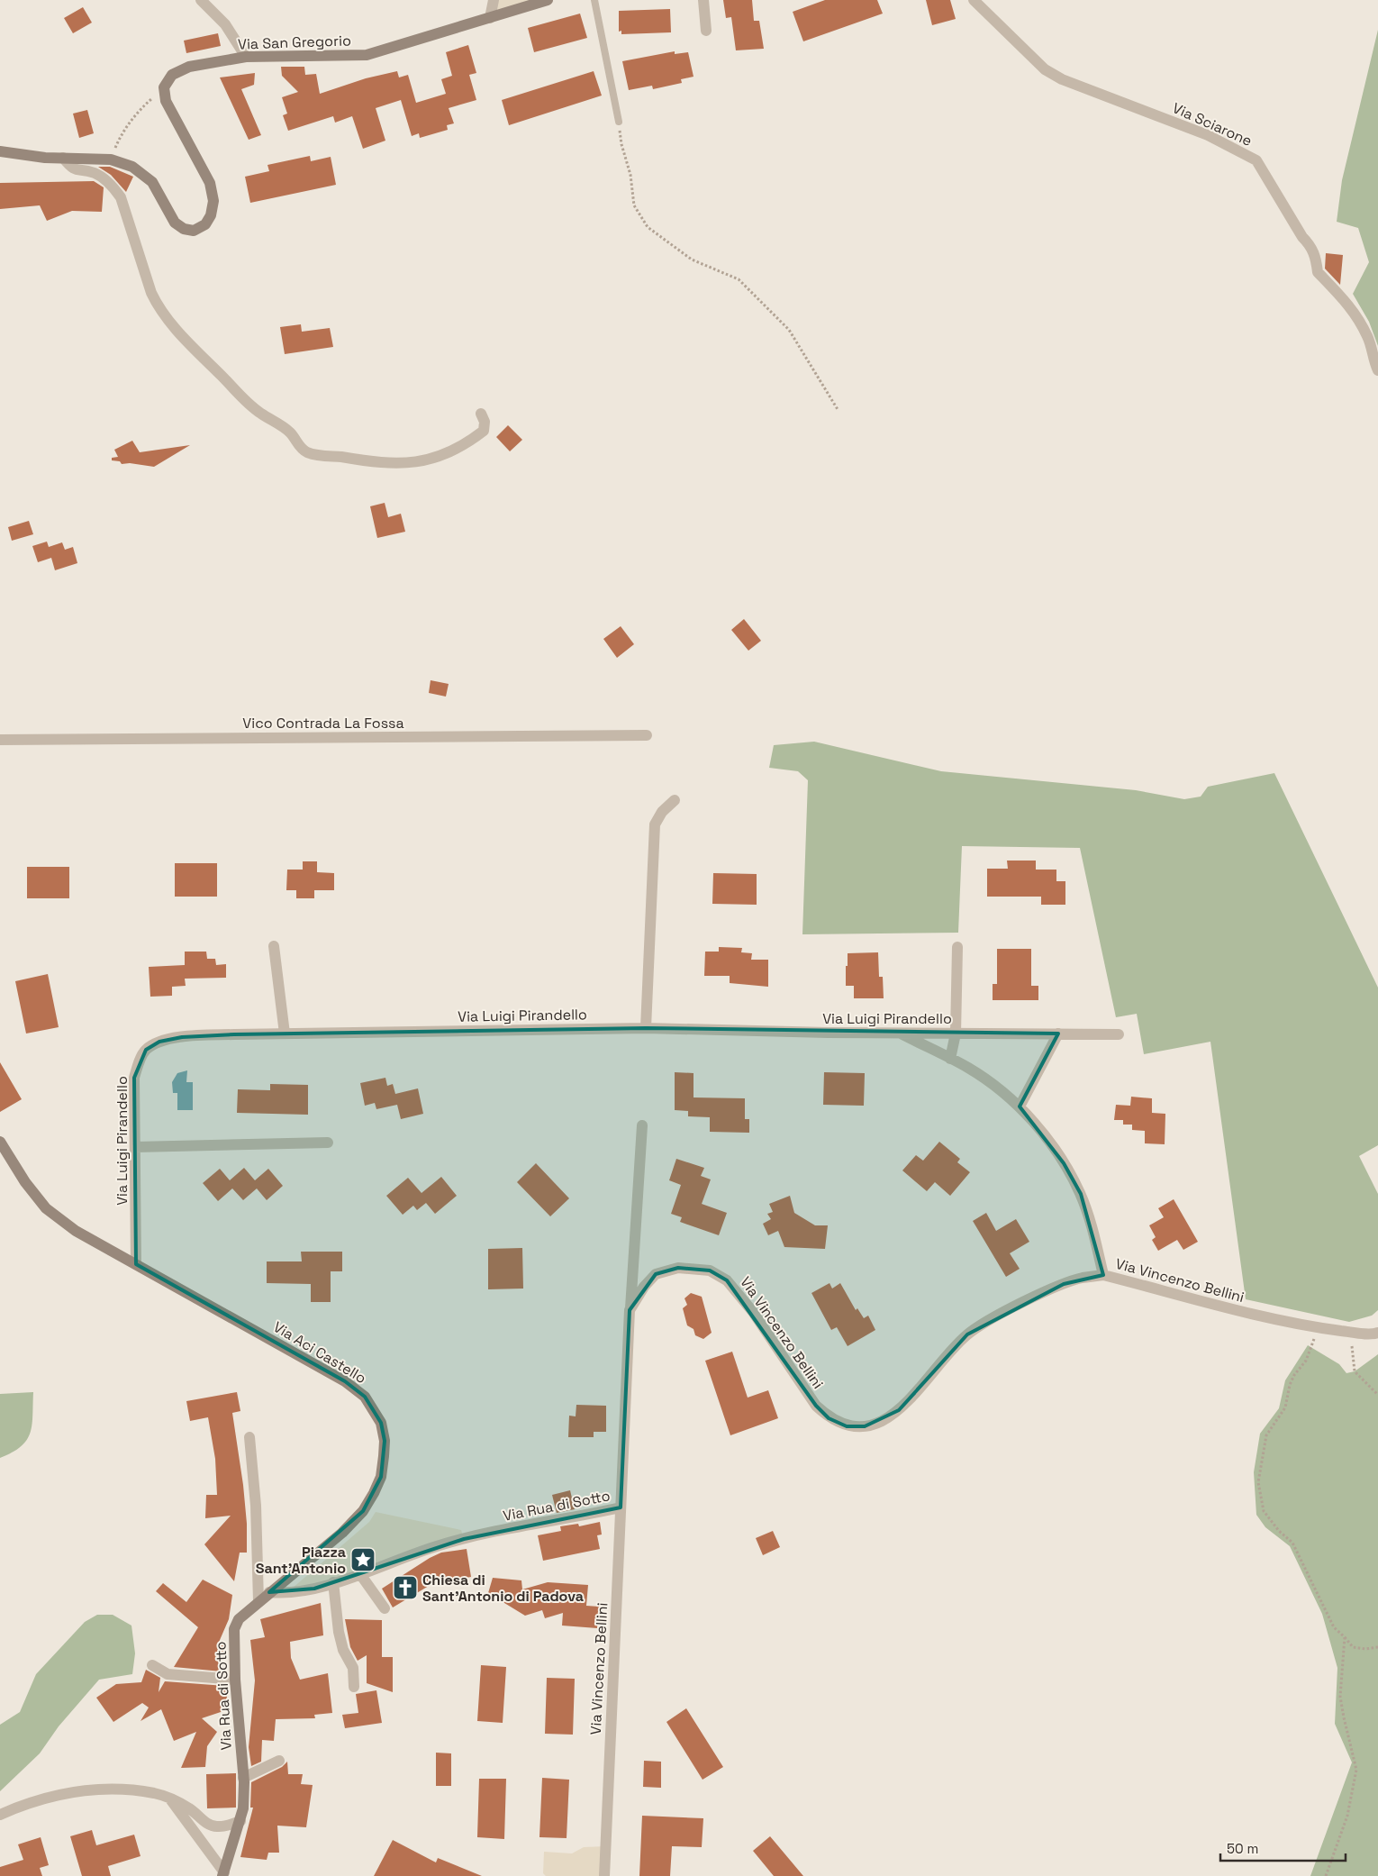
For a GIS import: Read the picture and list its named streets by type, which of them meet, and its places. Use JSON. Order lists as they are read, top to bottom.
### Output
{
  "streets": {
    "street": [
      "Via San Gregorio",
      "Via Sciarone",
      "Vico Contrada La Fossa",
      "Via Luigi Pirandello",
      "Via Vincenzo Bellini",
      "Via Aci Castello",
      "Via Rua di Sotto"
    ]
  },
  "crossings": [
    ["Via Luigi Pirandello", "Via Aci Castello"],
    ["Via Vincenzo Bellini", "Via Rua di Sotto"],
    ["Via Aci Castello", "Via Rua di Sotto"]
  ],
  "places": {
    "place": ["Piazza Sant'Antonio"],
    "church": ["Chiesa di Sant'Antonio di Padova"]
  },
  "scale_bar": "50 m"
}
